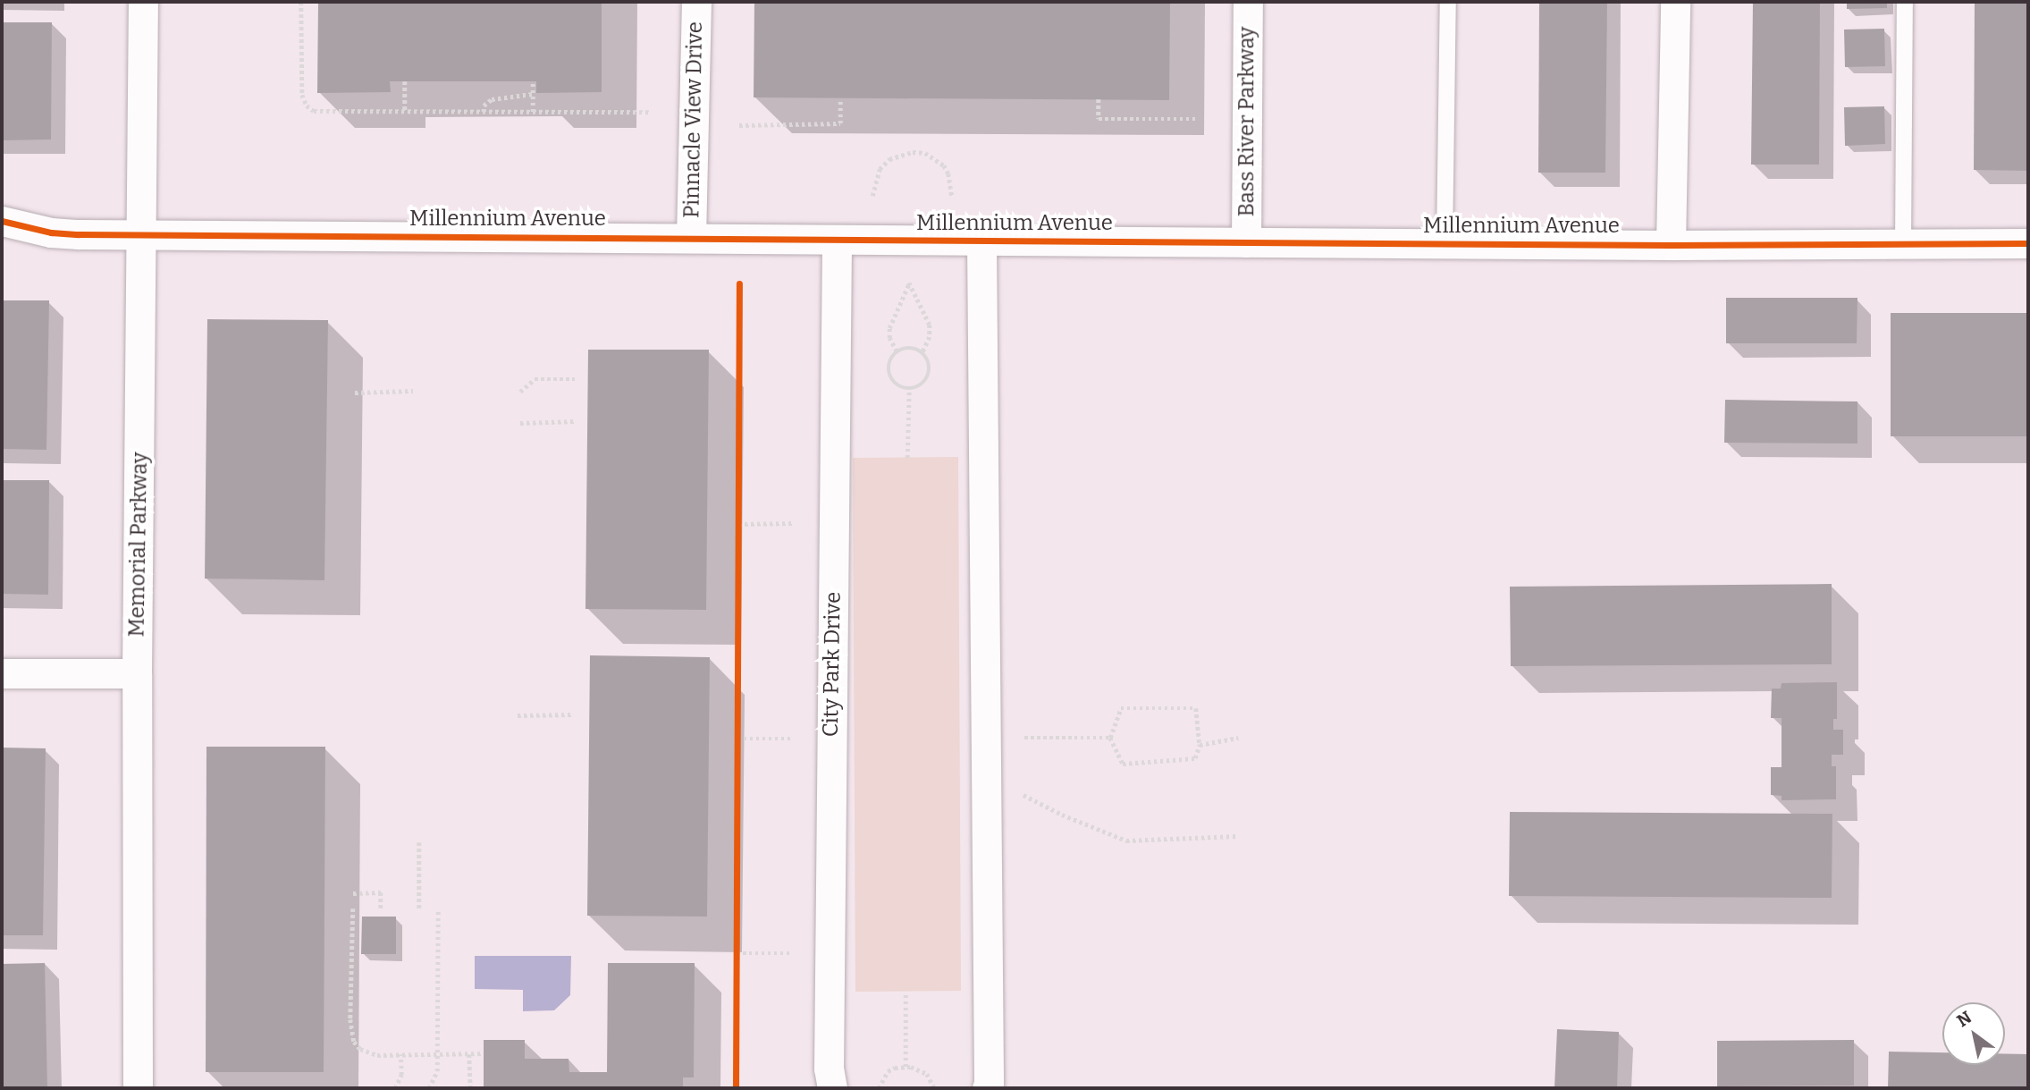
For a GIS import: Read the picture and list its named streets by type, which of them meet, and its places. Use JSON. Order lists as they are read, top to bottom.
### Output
{
  "streets": {
    "street": [
      "Pinnacle View Drive",
      "Bass River Parkway",
      "Millennium Avenue",
      "Memorial Parkway",
      "City Park Drive"
    ]
  },
  "crossings": [
    ["Pinnacle View Drive", "Millennium Avenue"],
    ["Bass River Parkway", "Millennium Avenue"],
    ["Millennium Avenue", "Memorial Parkway"],
    ["Millennium Avenue", "City Park Drive"]
  ],
  "north": "top left"
}
